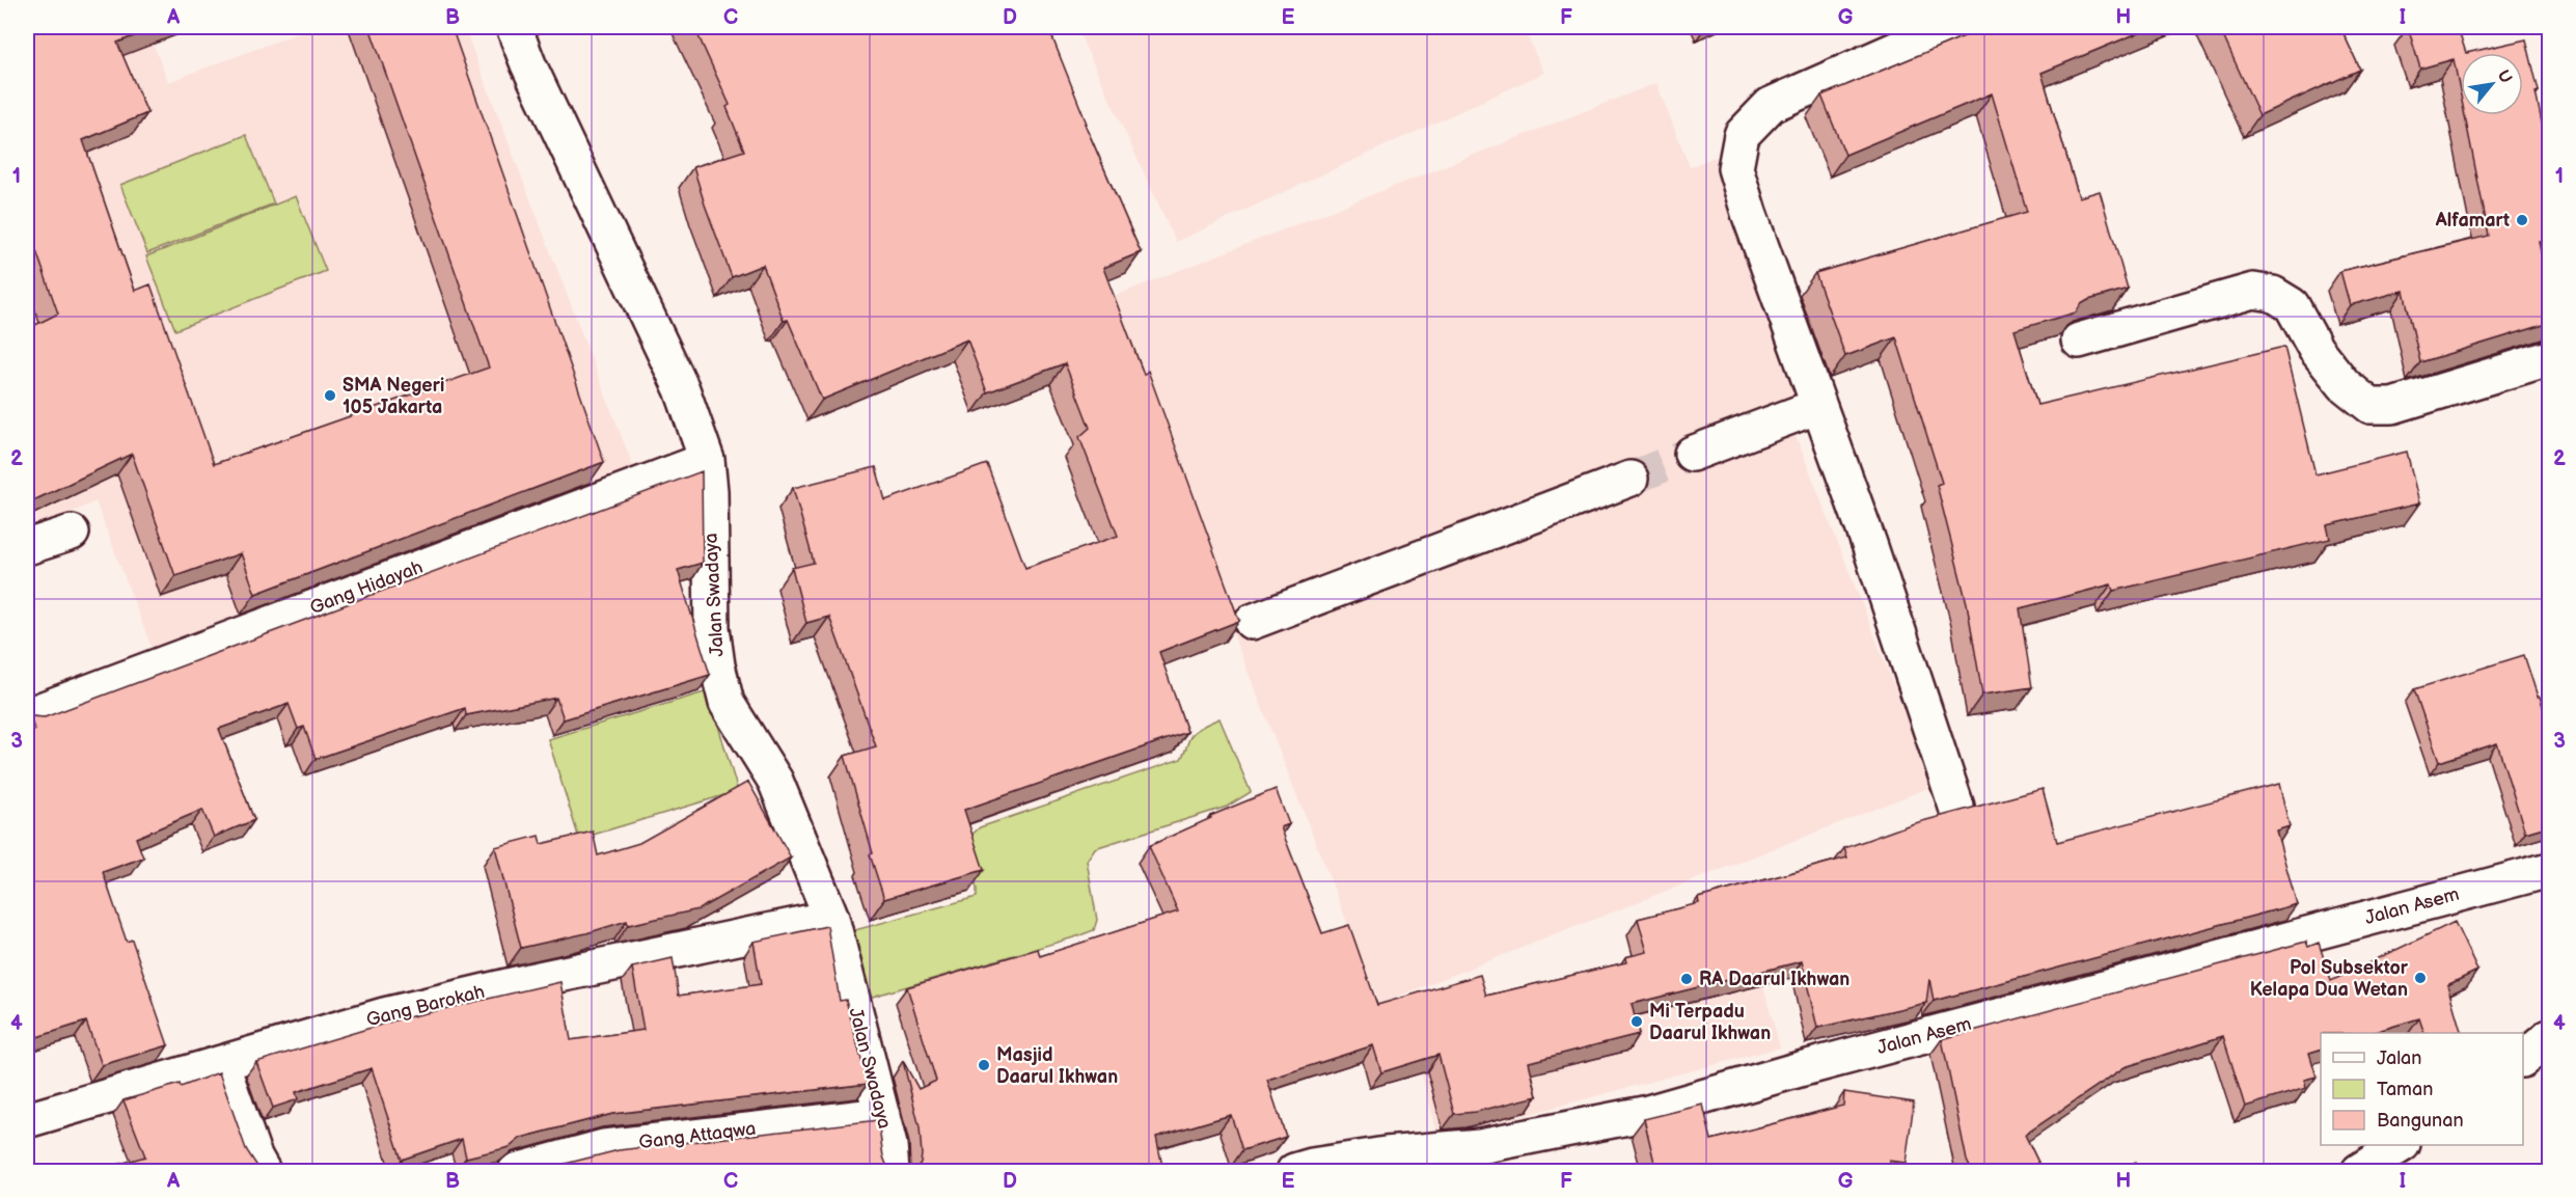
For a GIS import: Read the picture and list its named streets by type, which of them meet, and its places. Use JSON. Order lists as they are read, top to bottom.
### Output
{
  "streets": {
    "street": [
      "Gang Hidayah",
      "Jalan Swadaya",
      "Jalan Asem",
      "Gang Barokah",
      "Gang Attaqwa"
    ]
  },
  "crossings": [
    ["Gang Hidayah", "Jalan Swadaya"],
    ["Jalan Swadaya", "Gang Barokah"],
    ["Jalan Swadaya", "Gang Attaqwa"]
  ],
  "places": [
    "Alfamart",
    "SMA Negeri 105 Jakarta",
    "Pol Subsektor Kelapa Dua Wetan",
    "RA Daarul Ikhwan",
    "Mi Terpadu Daarul Ikhwan",
    "Masjid Daarul Ikhwan"
  ],
  "legend": ["Jalan", "Taman", "Bangunan"],
  "north": "top right",
  "grid": {
    "columns": [
      "A",
      "B",
      "C",
      "D",
      "E",
      "F",
      "G",
      "H",
      "I"
    ],
    "rows": [
      "1",
      "2",
      "3",
      "4"
    ]
  }
}
